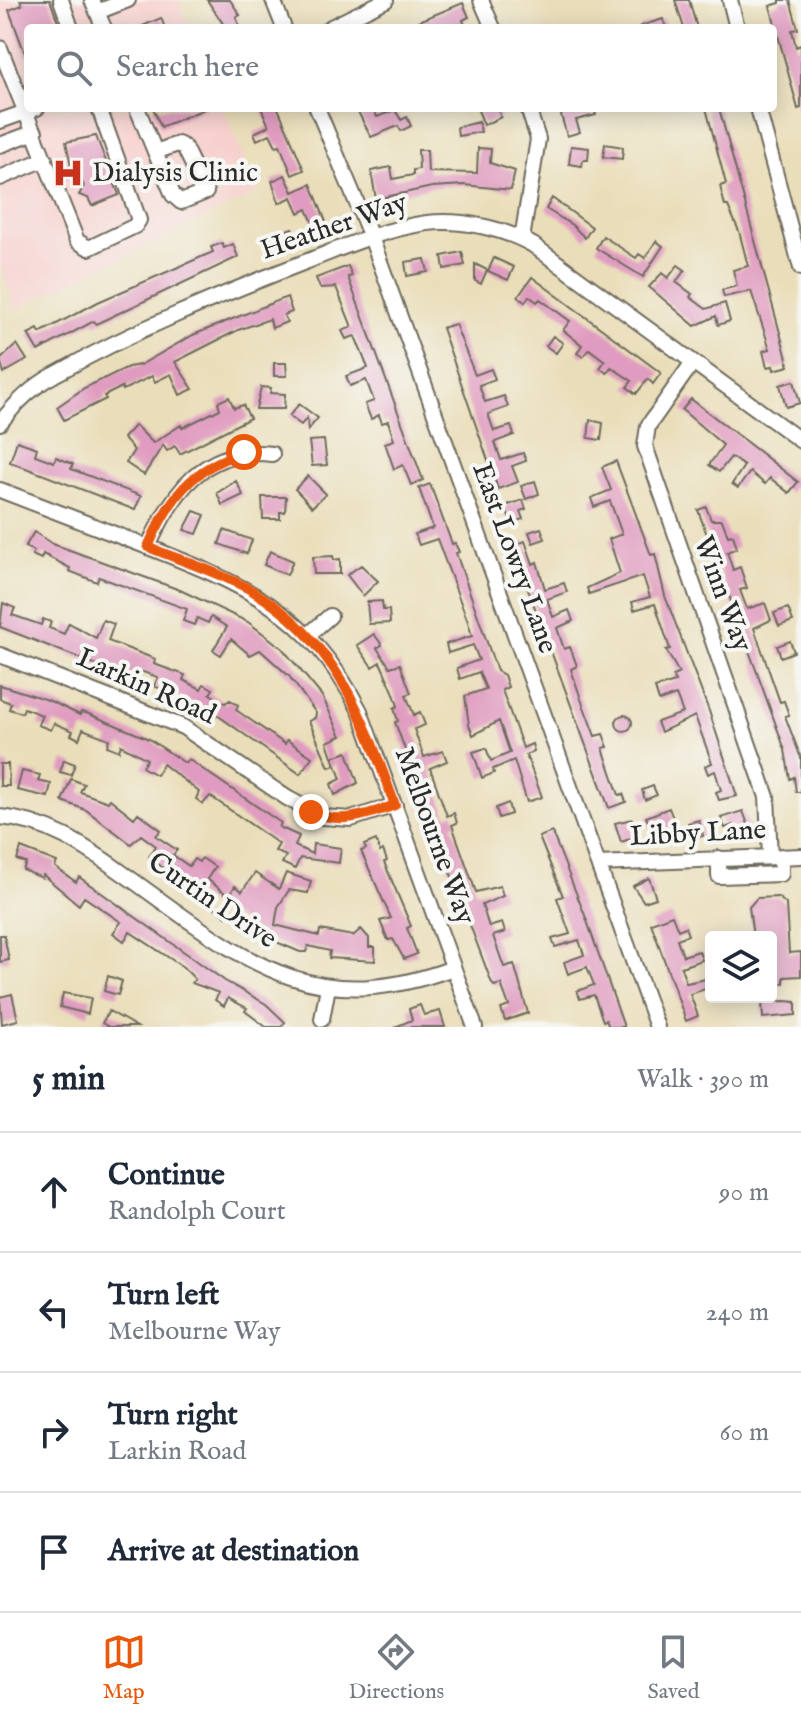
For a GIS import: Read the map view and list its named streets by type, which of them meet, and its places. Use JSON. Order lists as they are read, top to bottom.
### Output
{
  "streets": {
    "street": [
      "Heather Way",
      "East Lowry Lane",
      "Winn Way",
      "Larkin Road",
      "Libby Lane",
      "Melbourne Way",
      "Curtin Drive"
    ]
  },
  "crossings": [
    ["Heather Way", "East Lowry Lane"],
    ["Heather Way", "Winn Way"],
    ["East Lowry Lane", "Libby Lane"],
    ["Winn Way", "Libby Lane"],
    ["Larkin Road", "Melbourne Way"],
    ["Melbourne Way", "Curtin Drive"]
  ],
  "places": {
    "hospital": ["Dialysis Clinic"]
  },
  "page": {
    "search": "Search here",
    "heading": ["5 min", "Walk · 390 m"],
    "list": [
      ["Continue", "Randolph Court", "90 m"],
      ["Turn left", "Melbourne Way", "240 m"],
      ["Turn right", "Larkin Road", "60 m"],
      "Arrive at destination"
    ],
    "nav": ["Map", "Directions", "Saved"]
  }
}
